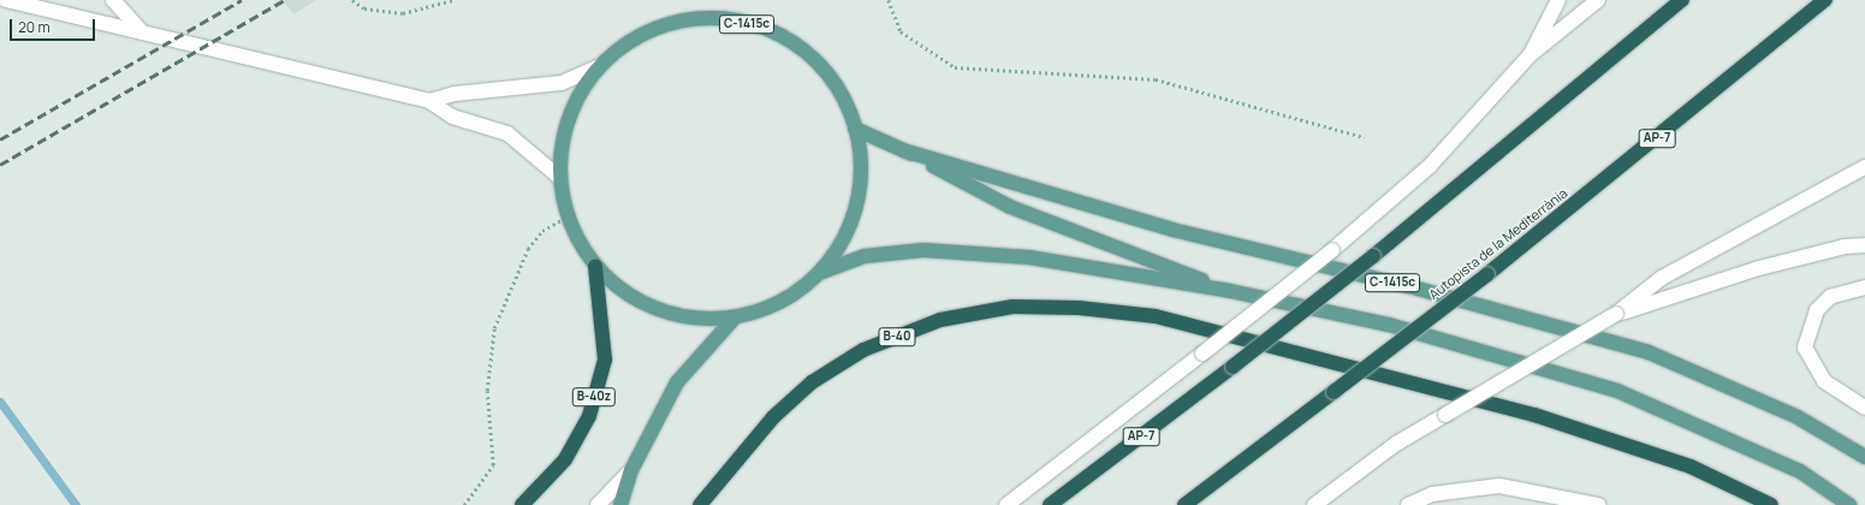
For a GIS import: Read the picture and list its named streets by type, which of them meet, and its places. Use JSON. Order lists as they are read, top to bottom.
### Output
{
  "streets": {
    "highway": [
      "AP-7",
      "Autopista de la Mediterrània",
      "B-40",
      "B-40z"
    ],
    "main road": ["C-1415c"]
  },
  "crossings": [
    ["C-1415c", "B-40z"]
  ],
  "scale_bar": "20 m"
}
